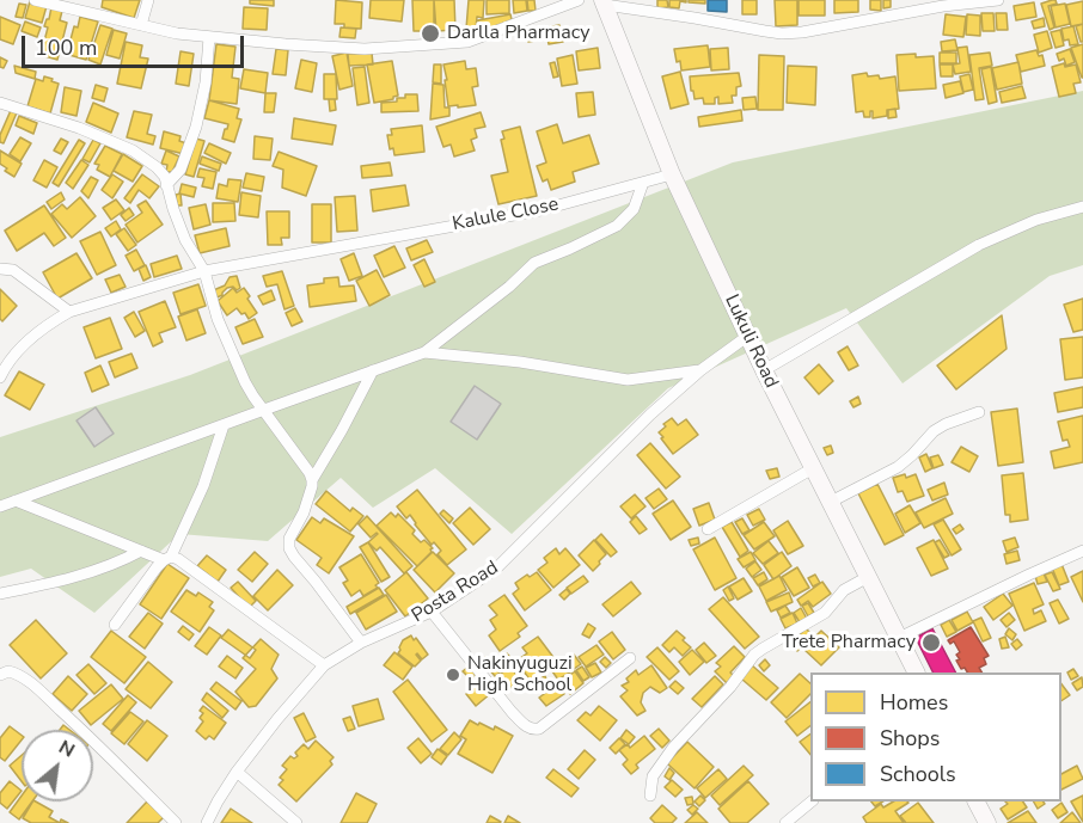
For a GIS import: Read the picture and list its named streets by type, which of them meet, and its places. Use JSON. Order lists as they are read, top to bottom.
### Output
{
  "streets": {
    "street": ["Kalule Close", "Lukuli Road", "Posta Road"]
  },
  "crossings": [
    ["Kalule Close", "Lukuli Road"],
    ["Lukuli Road", "Posta Road"]
  ],
  "places": ["Darlla Pharmacy", "Trete Pharmacy", "Nakinyuguzi High School"],
  "legend": ["Homes", "Shops", "Schools"],
  "scale_bar": "100 m",
  "north": "top right"
}
